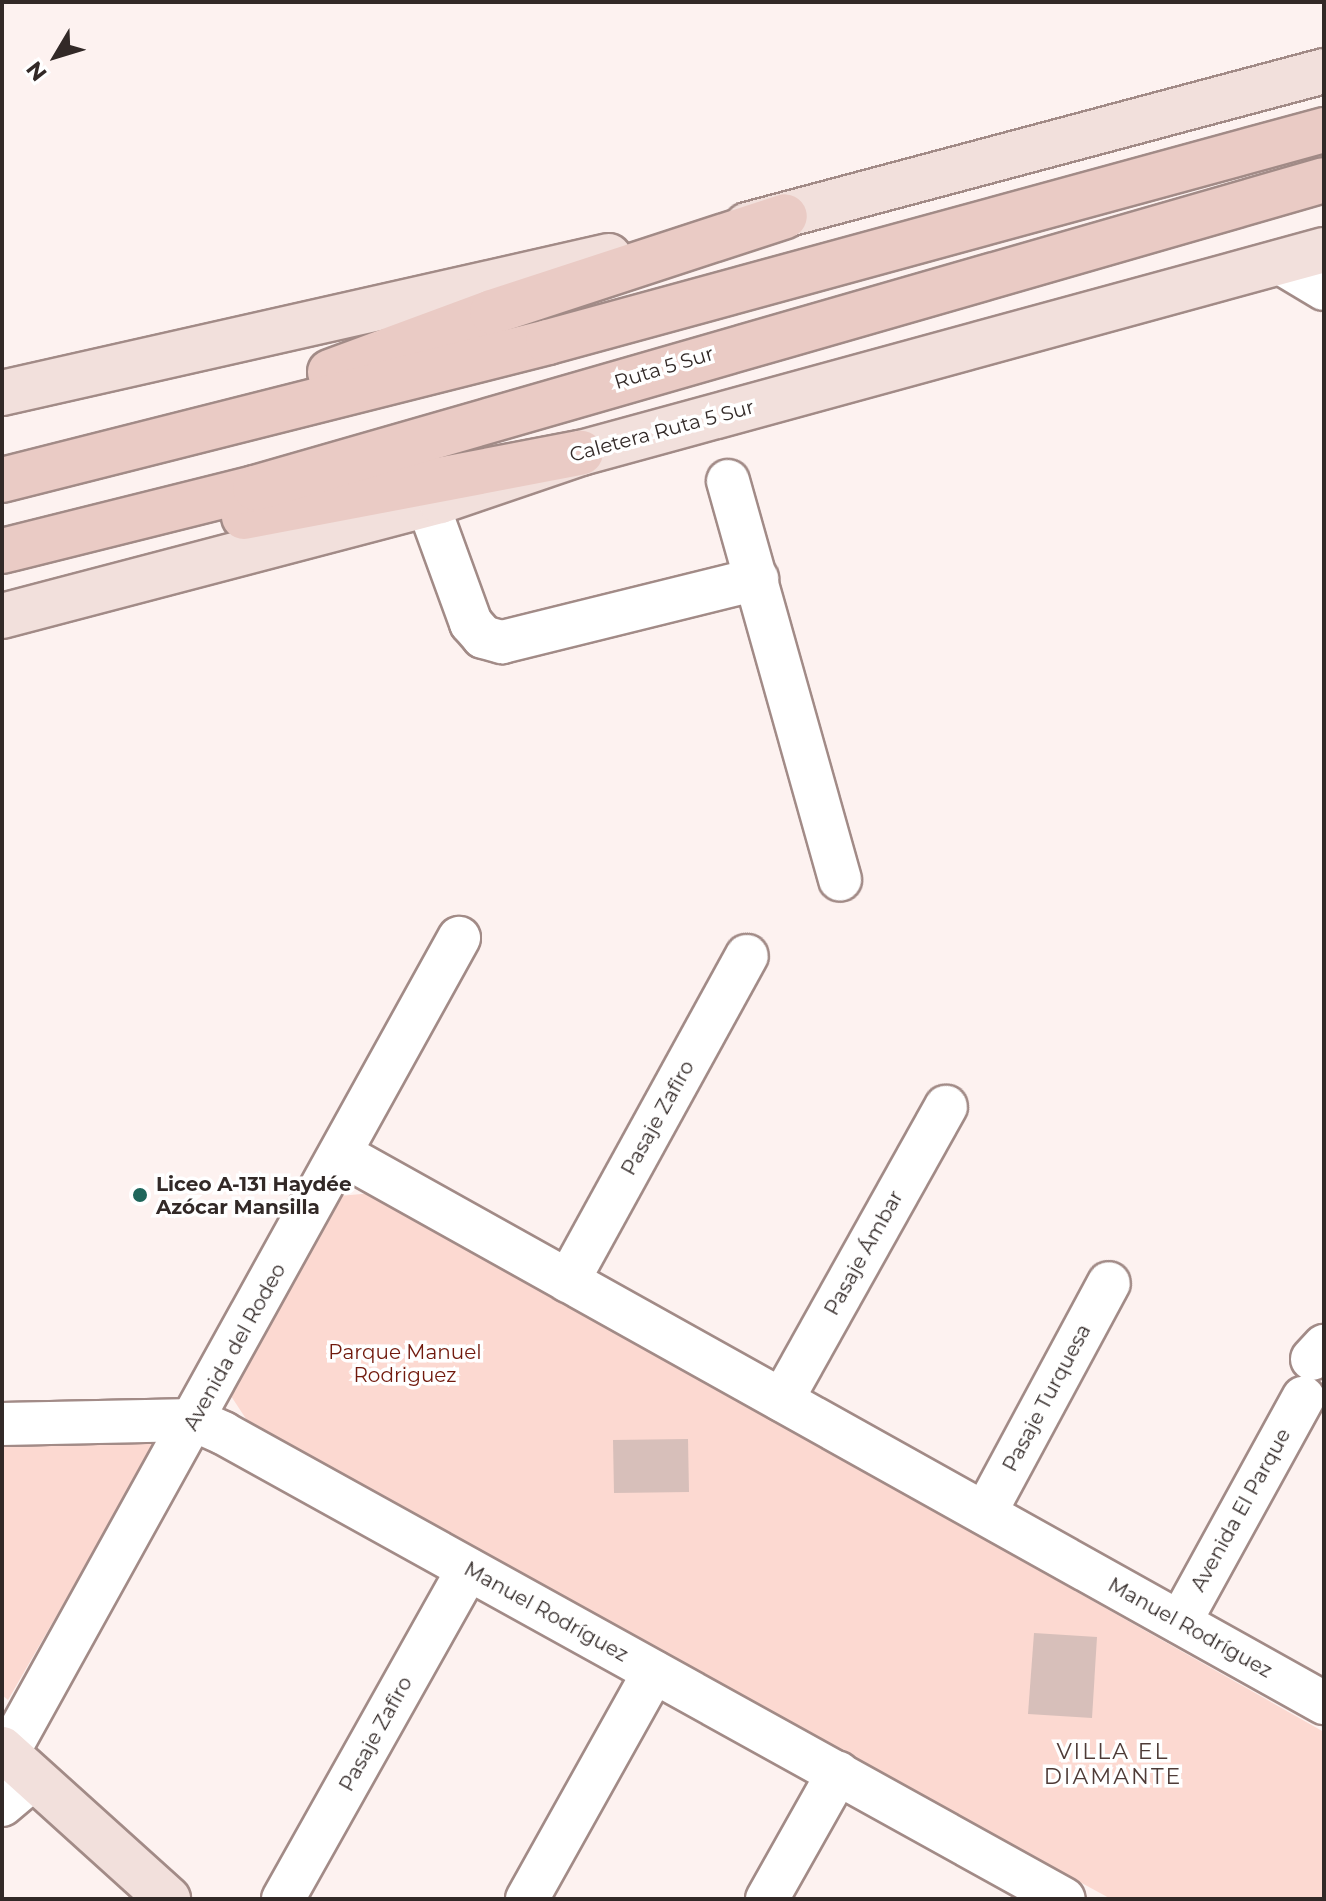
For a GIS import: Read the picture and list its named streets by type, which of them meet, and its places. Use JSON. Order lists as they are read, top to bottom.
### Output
{
  "streets": {
    "highway": ["Ruta 5 Sur"],
    "main road": ["Caletera Ruta 5 Sur"],
    "street": [
      "Pasaje Zafiro",
      "Pasaje Ámbar",
      "Avenida del Rodeo",
      "Pasaje Turquesa",
      "Avenida El Parque",
      "Manuel Rodríguez"
    ]
  },
  "crossings": [
    ["Pasaje Zafiro", "Manuel Rodríguez"],
    ["Pasaje Ámbar", "Manuel Rodríguez"],
    ["Avenida del Rodeo", "Manuel Rodríguez"],
    ["Pasaje Turquesa", "Manuel Rodríguez"],
    ["Avenida El Parque", "Manuel Rodríguez"]
  ],
  "districts": ["VILLA EL DIAMANTE"],
  "parks": ["Parque Manuel Rodriguez"],
  "places": ["Liceo A-131 Haydée Azócar Mansilla"],
  "north": "bottom left"
}
